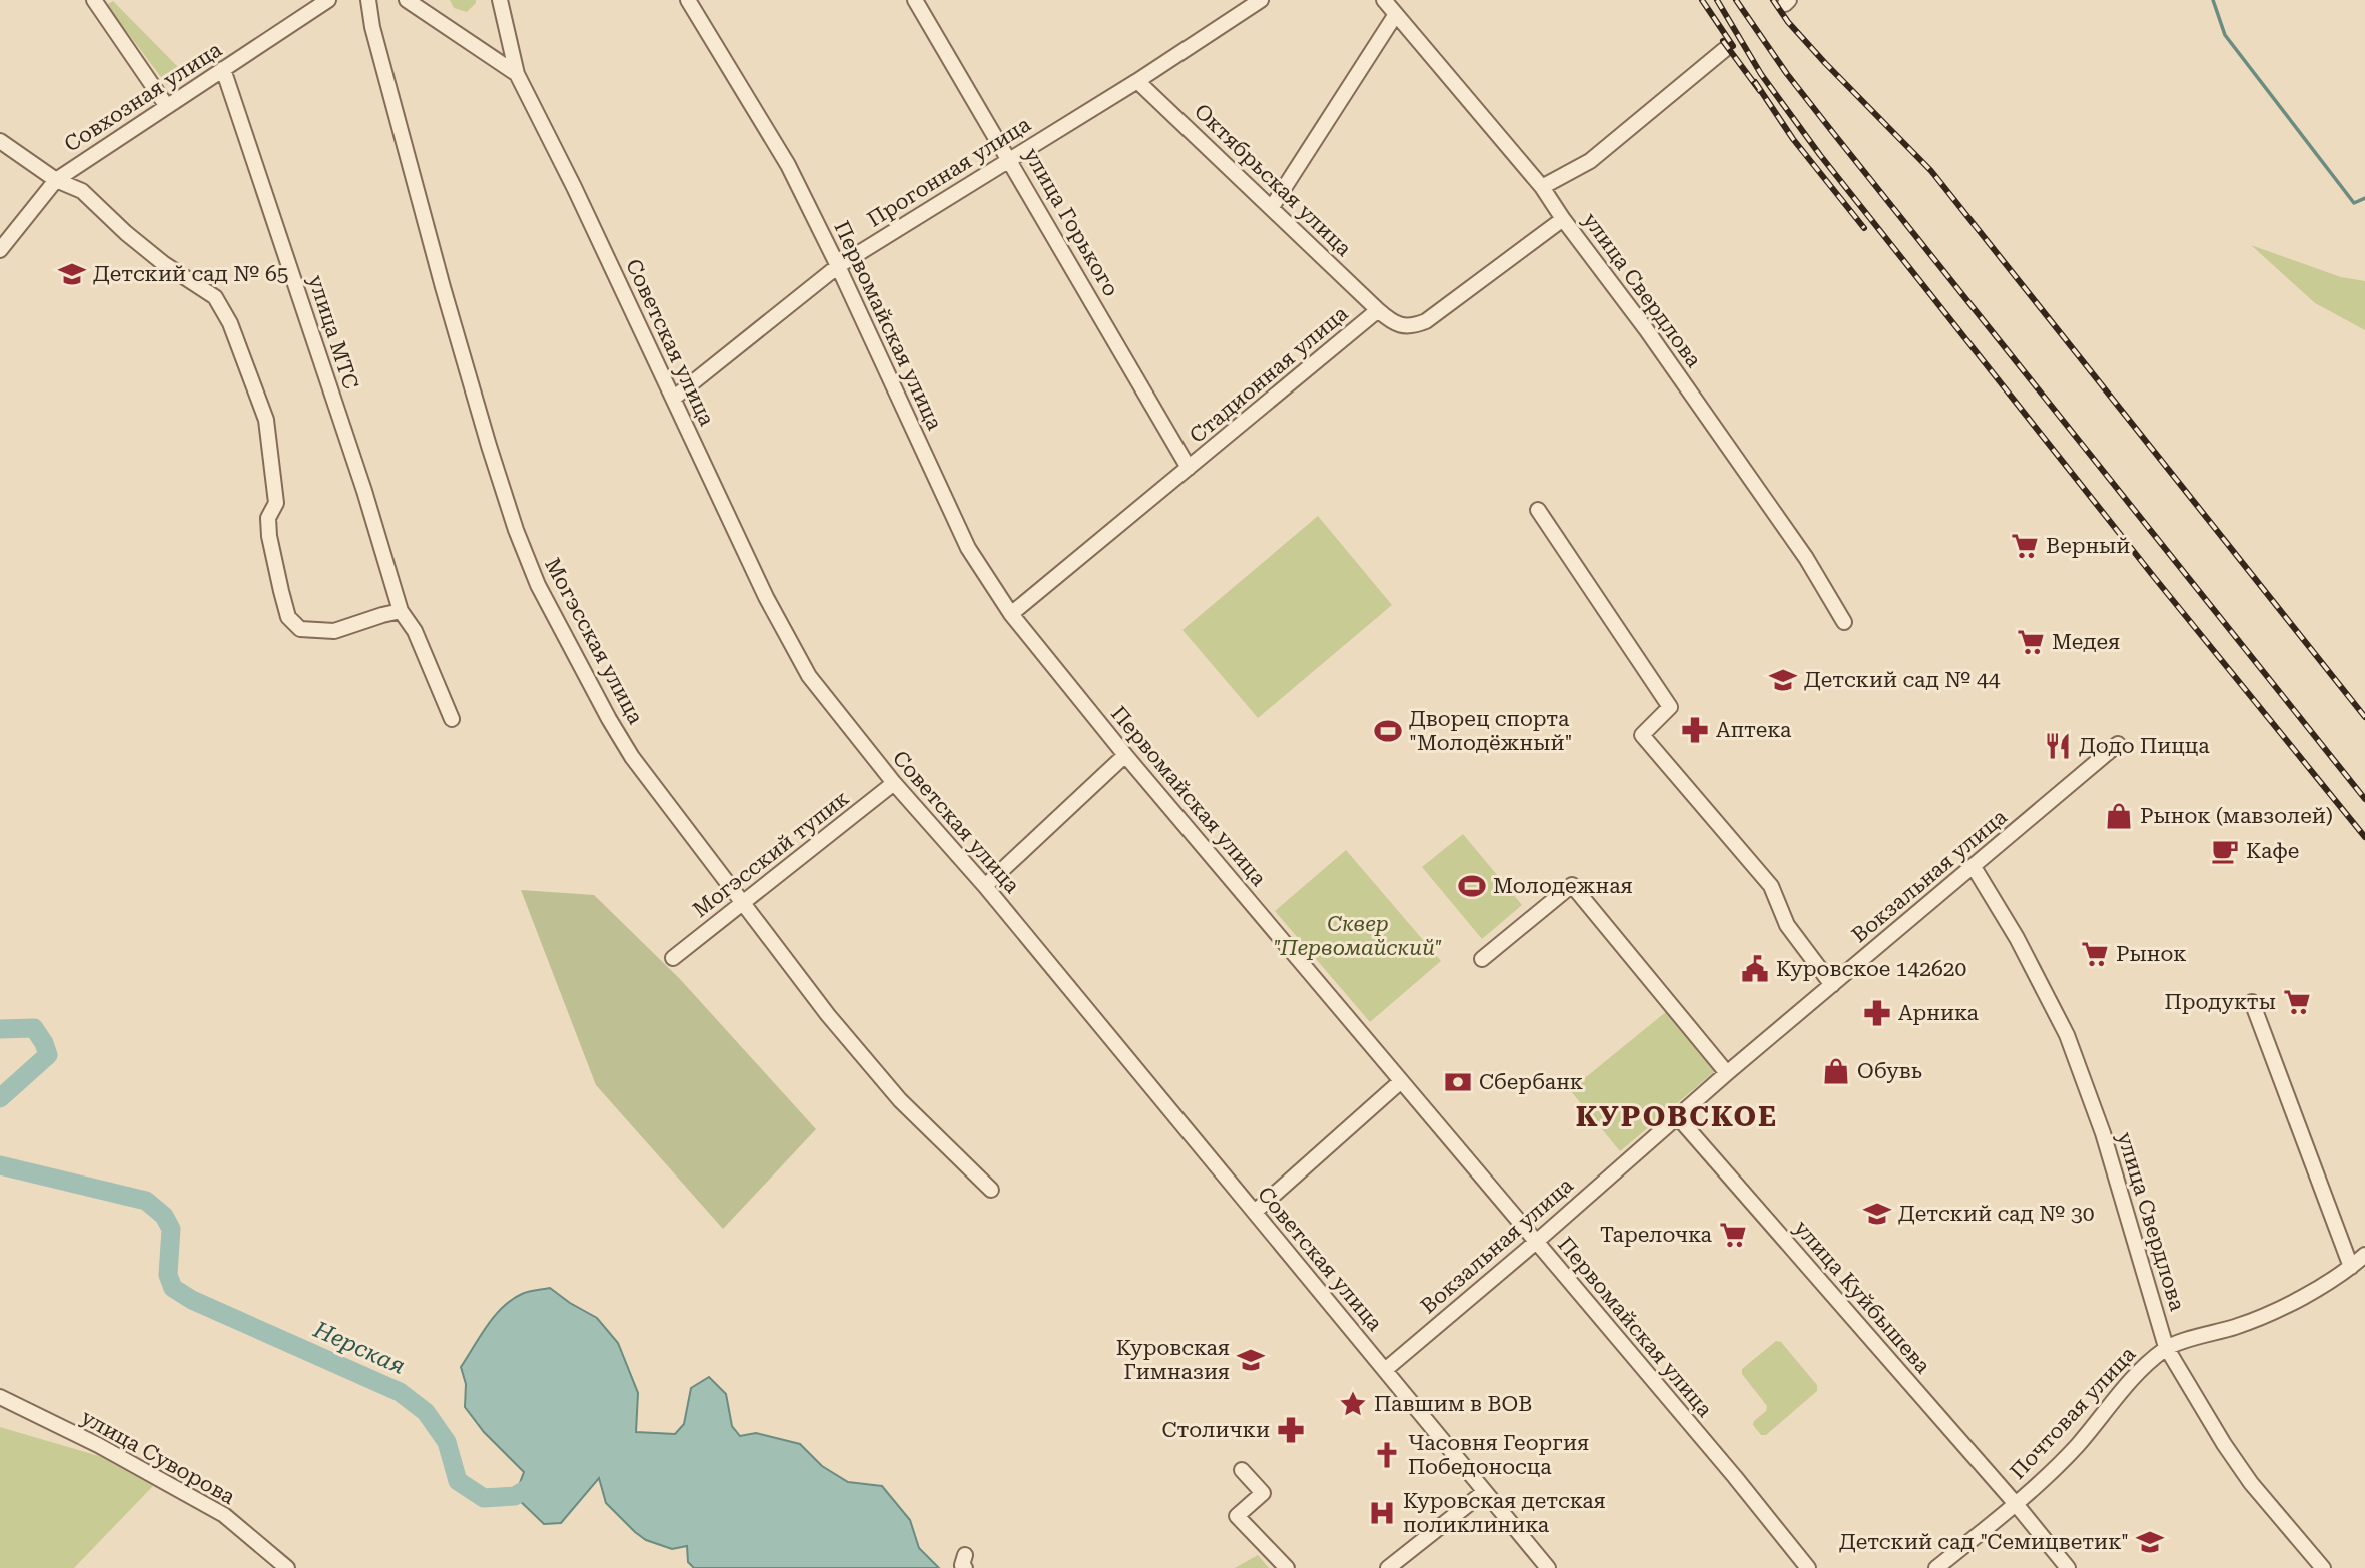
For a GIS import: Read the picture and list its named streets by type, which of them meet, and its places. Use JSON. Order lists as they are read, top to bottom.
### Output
{
  "streets": {
    "street": [
      "Совхозная улица",
      "Прогонная улица",
      "Октябрьская улица",
      "улица Горького",
      "улица Свердлова",
      "Первомайская улица",
      "улица МТС",
      "Советская улица",
      "Стадионная улица",
      "Могэсская улица",
      "Могэсский тупик",
      "Вокзальная улица",
      "улица Куйбышева",
      "Почтовая улица",
      "улица Суворова"
    ]
  },
  "crossings": [
    ["Совхозная улица", "улица МТС"],
    ["Прогонная улица", "Октябрьская улица"],
    ["Прогонная улица", "улица Горького"],
    ["Прогонная улица", "Первомайская улица"],
    ["Прогонная улица", "Советская улица"],
    ["Октябрьская улица", "Стадионная улица"],
    ["улица Горького", "Стадионная улица"],
    ["улица Свердлова", "Стадионная улица"],
    ["улица Свердлова", "Вокзальная улица"],
    ["улица Свердлова", "Почтовая улица"],
    ["Первомайская улица", "Стадионная улица"],
    ["Первомайская улица", "Вокзальная улица"],
    ["Советская улица", "Могэсский тупик"],
    ["Советская улица", "Вокзальная улица"],
    ["Могэсская улица", "Могэсский тупик"],
    ["Вокзальная улица", "улица Куйбышева"],
    ["улица Куйбышева", "Почтовая улица"]
  ],
  "districts": ["КУРОВСКОЕ"],
  "water": ["Нерская"],
  "parks": ["Сквер \"Первомайский\""],
  "places": {
    "school or university": [
      "Детский сад № 65",
      "Детский сад № 44",
      "Детский сад № 30",
      "Куровская Гимназия",
      "Детский сад \"Семицветик\""
    ],
    "supermarket": [
      "Верный",
      "Медея",
      "Рынок",
      "Продукты",
      "Тарелочка"
    ],
    "pharmacy": ["Аптека", "Арника", "Столички"],
    "sports": ["Дворец спорта \"Молодёжный\"", "Молодежная"],
    "restaurant": ["Додо Пицца"],
    "shop": ["Рынок (мавзолей)", "Обувь"],
    "cafe": ["Кафе"],
    "public building": ["Куровское 142620"],
    "bank": ["Сбербанк"],
    "place": ["Павшим в ВОВ"],
    "church": ["Часовня Георгия Победоносца"],
    "hospital": ["Куровская детская поликлиника"]
  }
}
